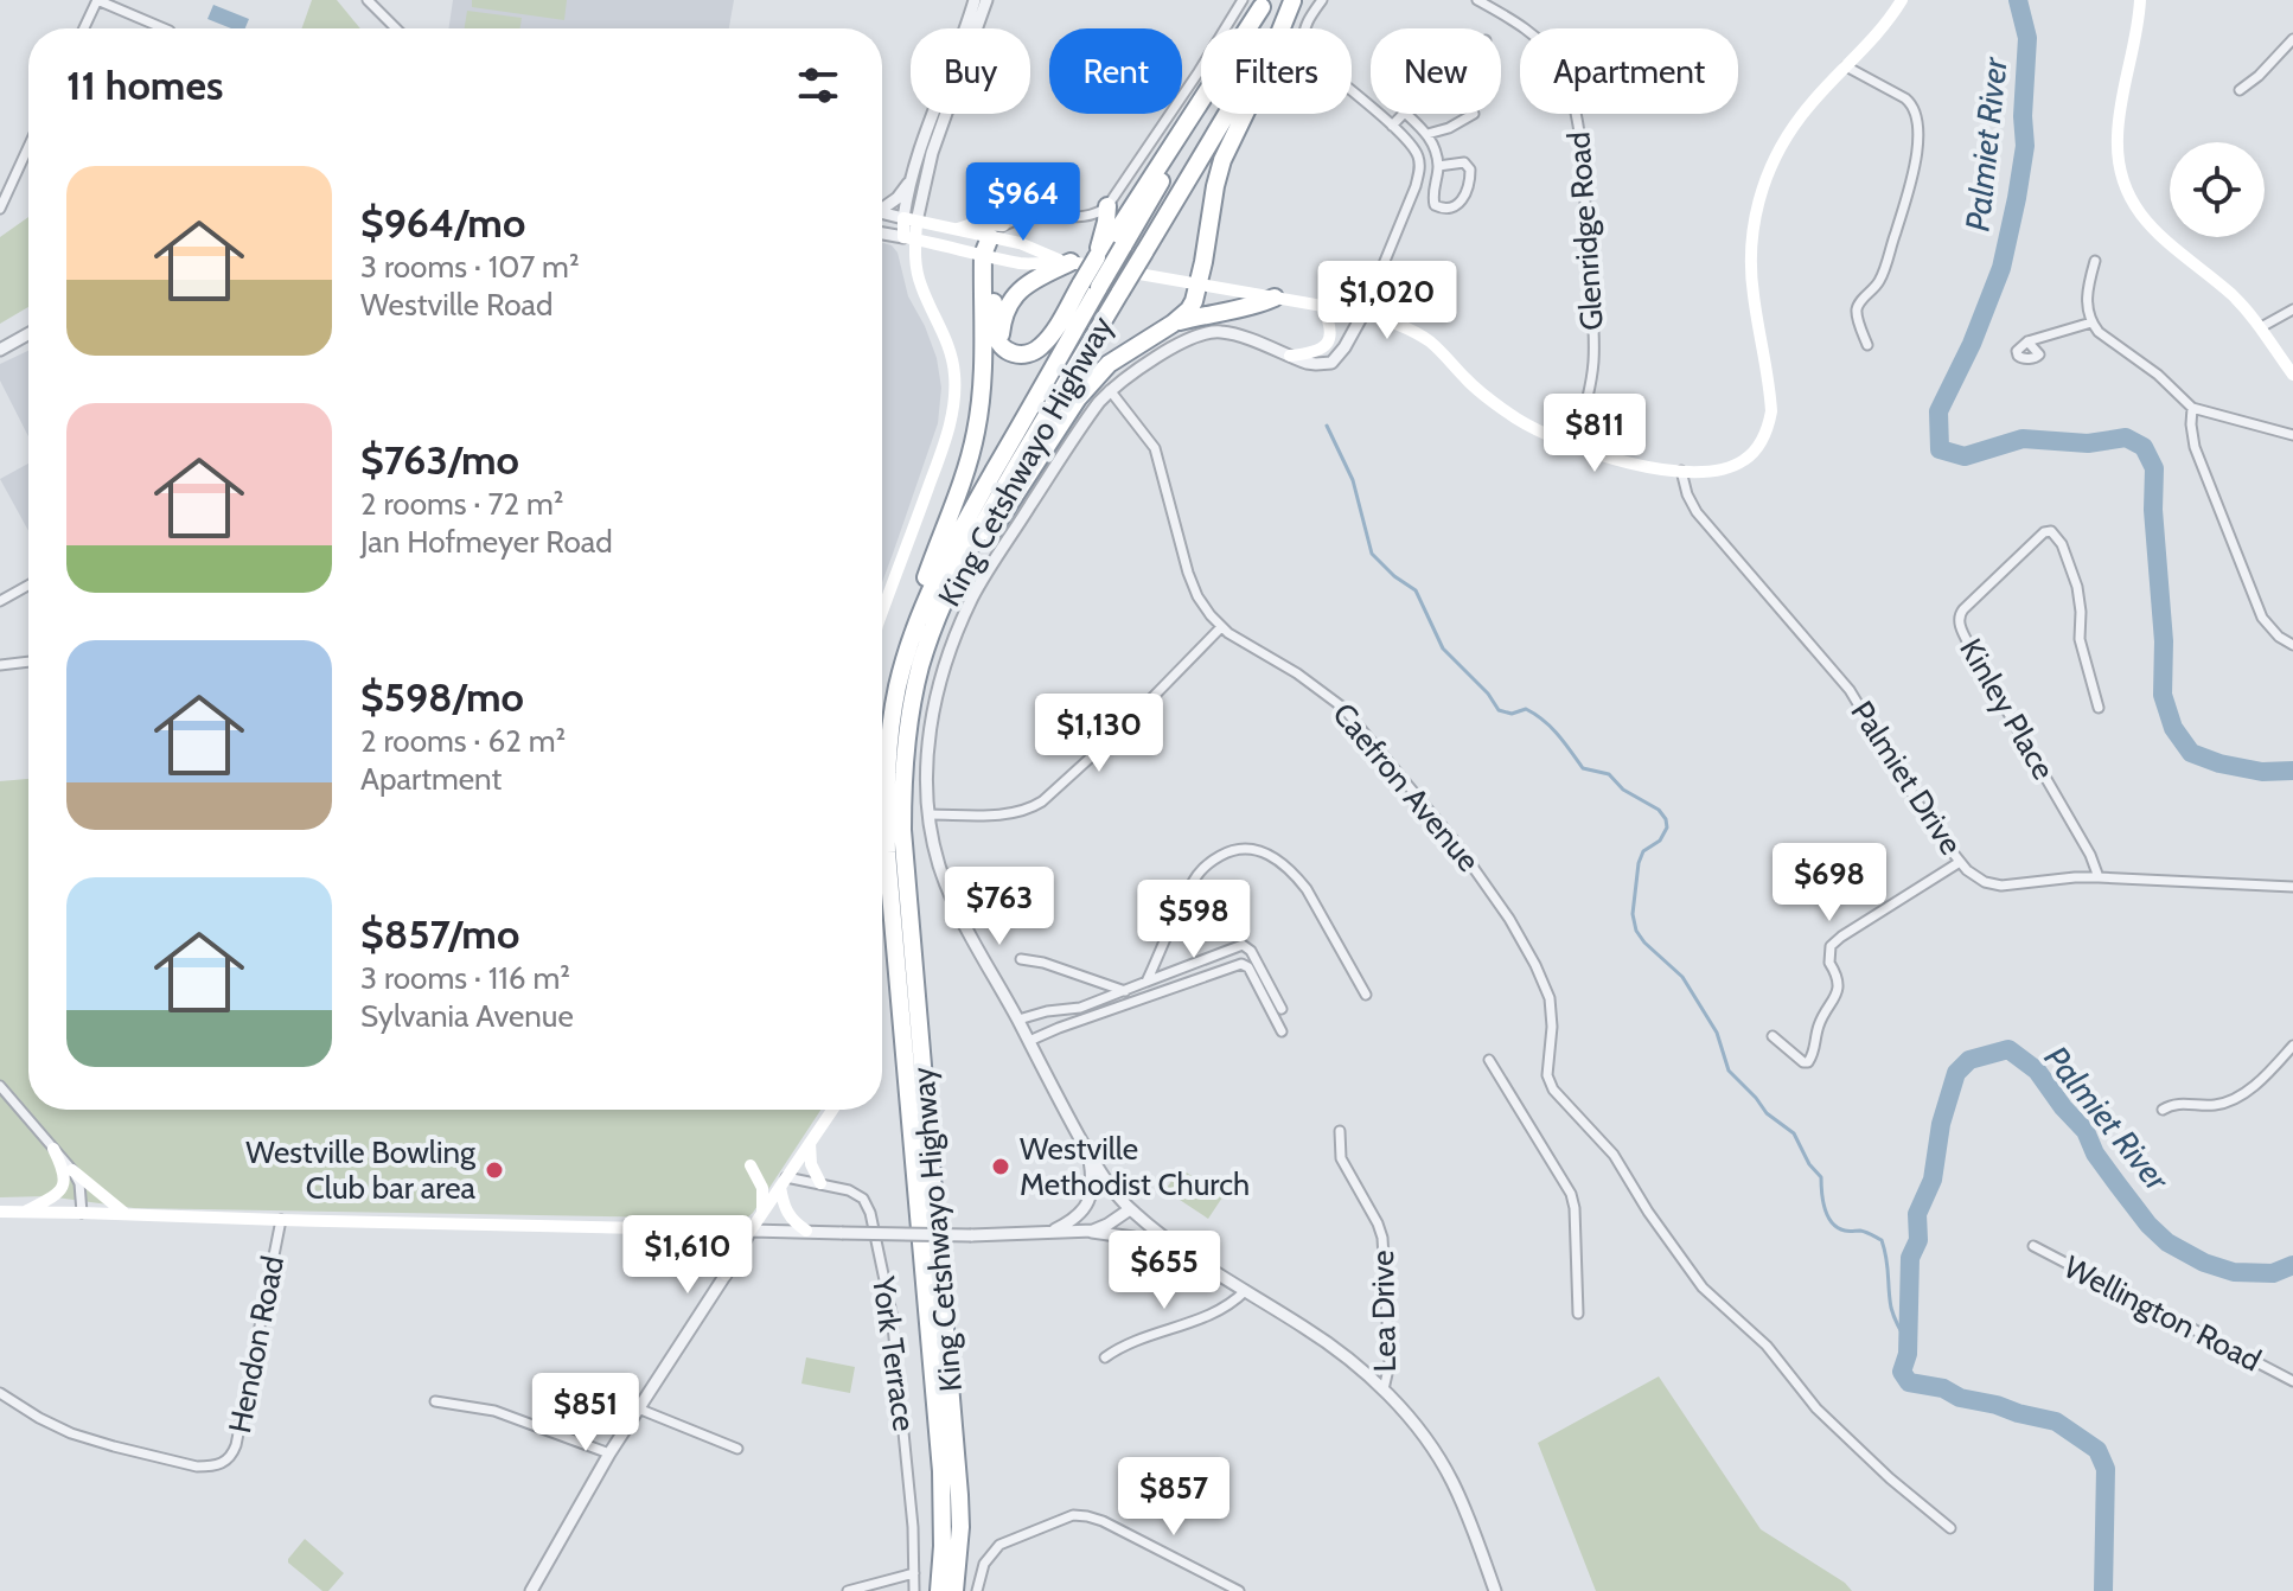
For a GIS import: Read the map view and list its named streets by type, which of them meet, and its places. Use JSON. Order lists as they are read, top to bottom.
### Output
{
  "streets": {
    "highway": ["King Cetshwayo Highway"],
    "street": [
      "Glenridge Road",
      "Kinley Place",
      "Palmiet Drive",
      "Caefron Avenue",
      "Lea Drive",
      "Wellington Road",
      "Hendon Road",
      "York Terrace"
    ]
  },
  "crossings": [
    ["Kinley Place", "Palmiet Drive"]
  ],
  "water": ["Palmiet River"],
  "places": ["Westville Methodist Church", "Westville Bowling Club bar area"],
  "page": {
    "chip": [
      "Buy",
      "Rent",
      "Filters",
      "New",
      "Apartment"
    ],
    "heading": "11 homes",
    "list": [
      {
        "name": "$964/mo",
        "note": "3 rooms · 107 m² · Westville Road"
      },
      {
        "name": "$763/mo",
        "note": "2 rooms · 72 m² · Jan Hofmeyer Road"
      },
      {
        "name": "$598/mo",
        "note": "2 rooms · 62 m² · Apartment"
      },
      {
        "name": "$857/mo",
        "note": "3 rooms · 116 m² · Sylvania Avenue"
      }
    ],
    "price": [
      "$964",
      "$1,020",
      "$811",
      "$1,130",
      "$698",
      "$763",
      "$598",
      "$1,610",
      "$655",
      "$851",
      "$857"
    ]
  }
}
